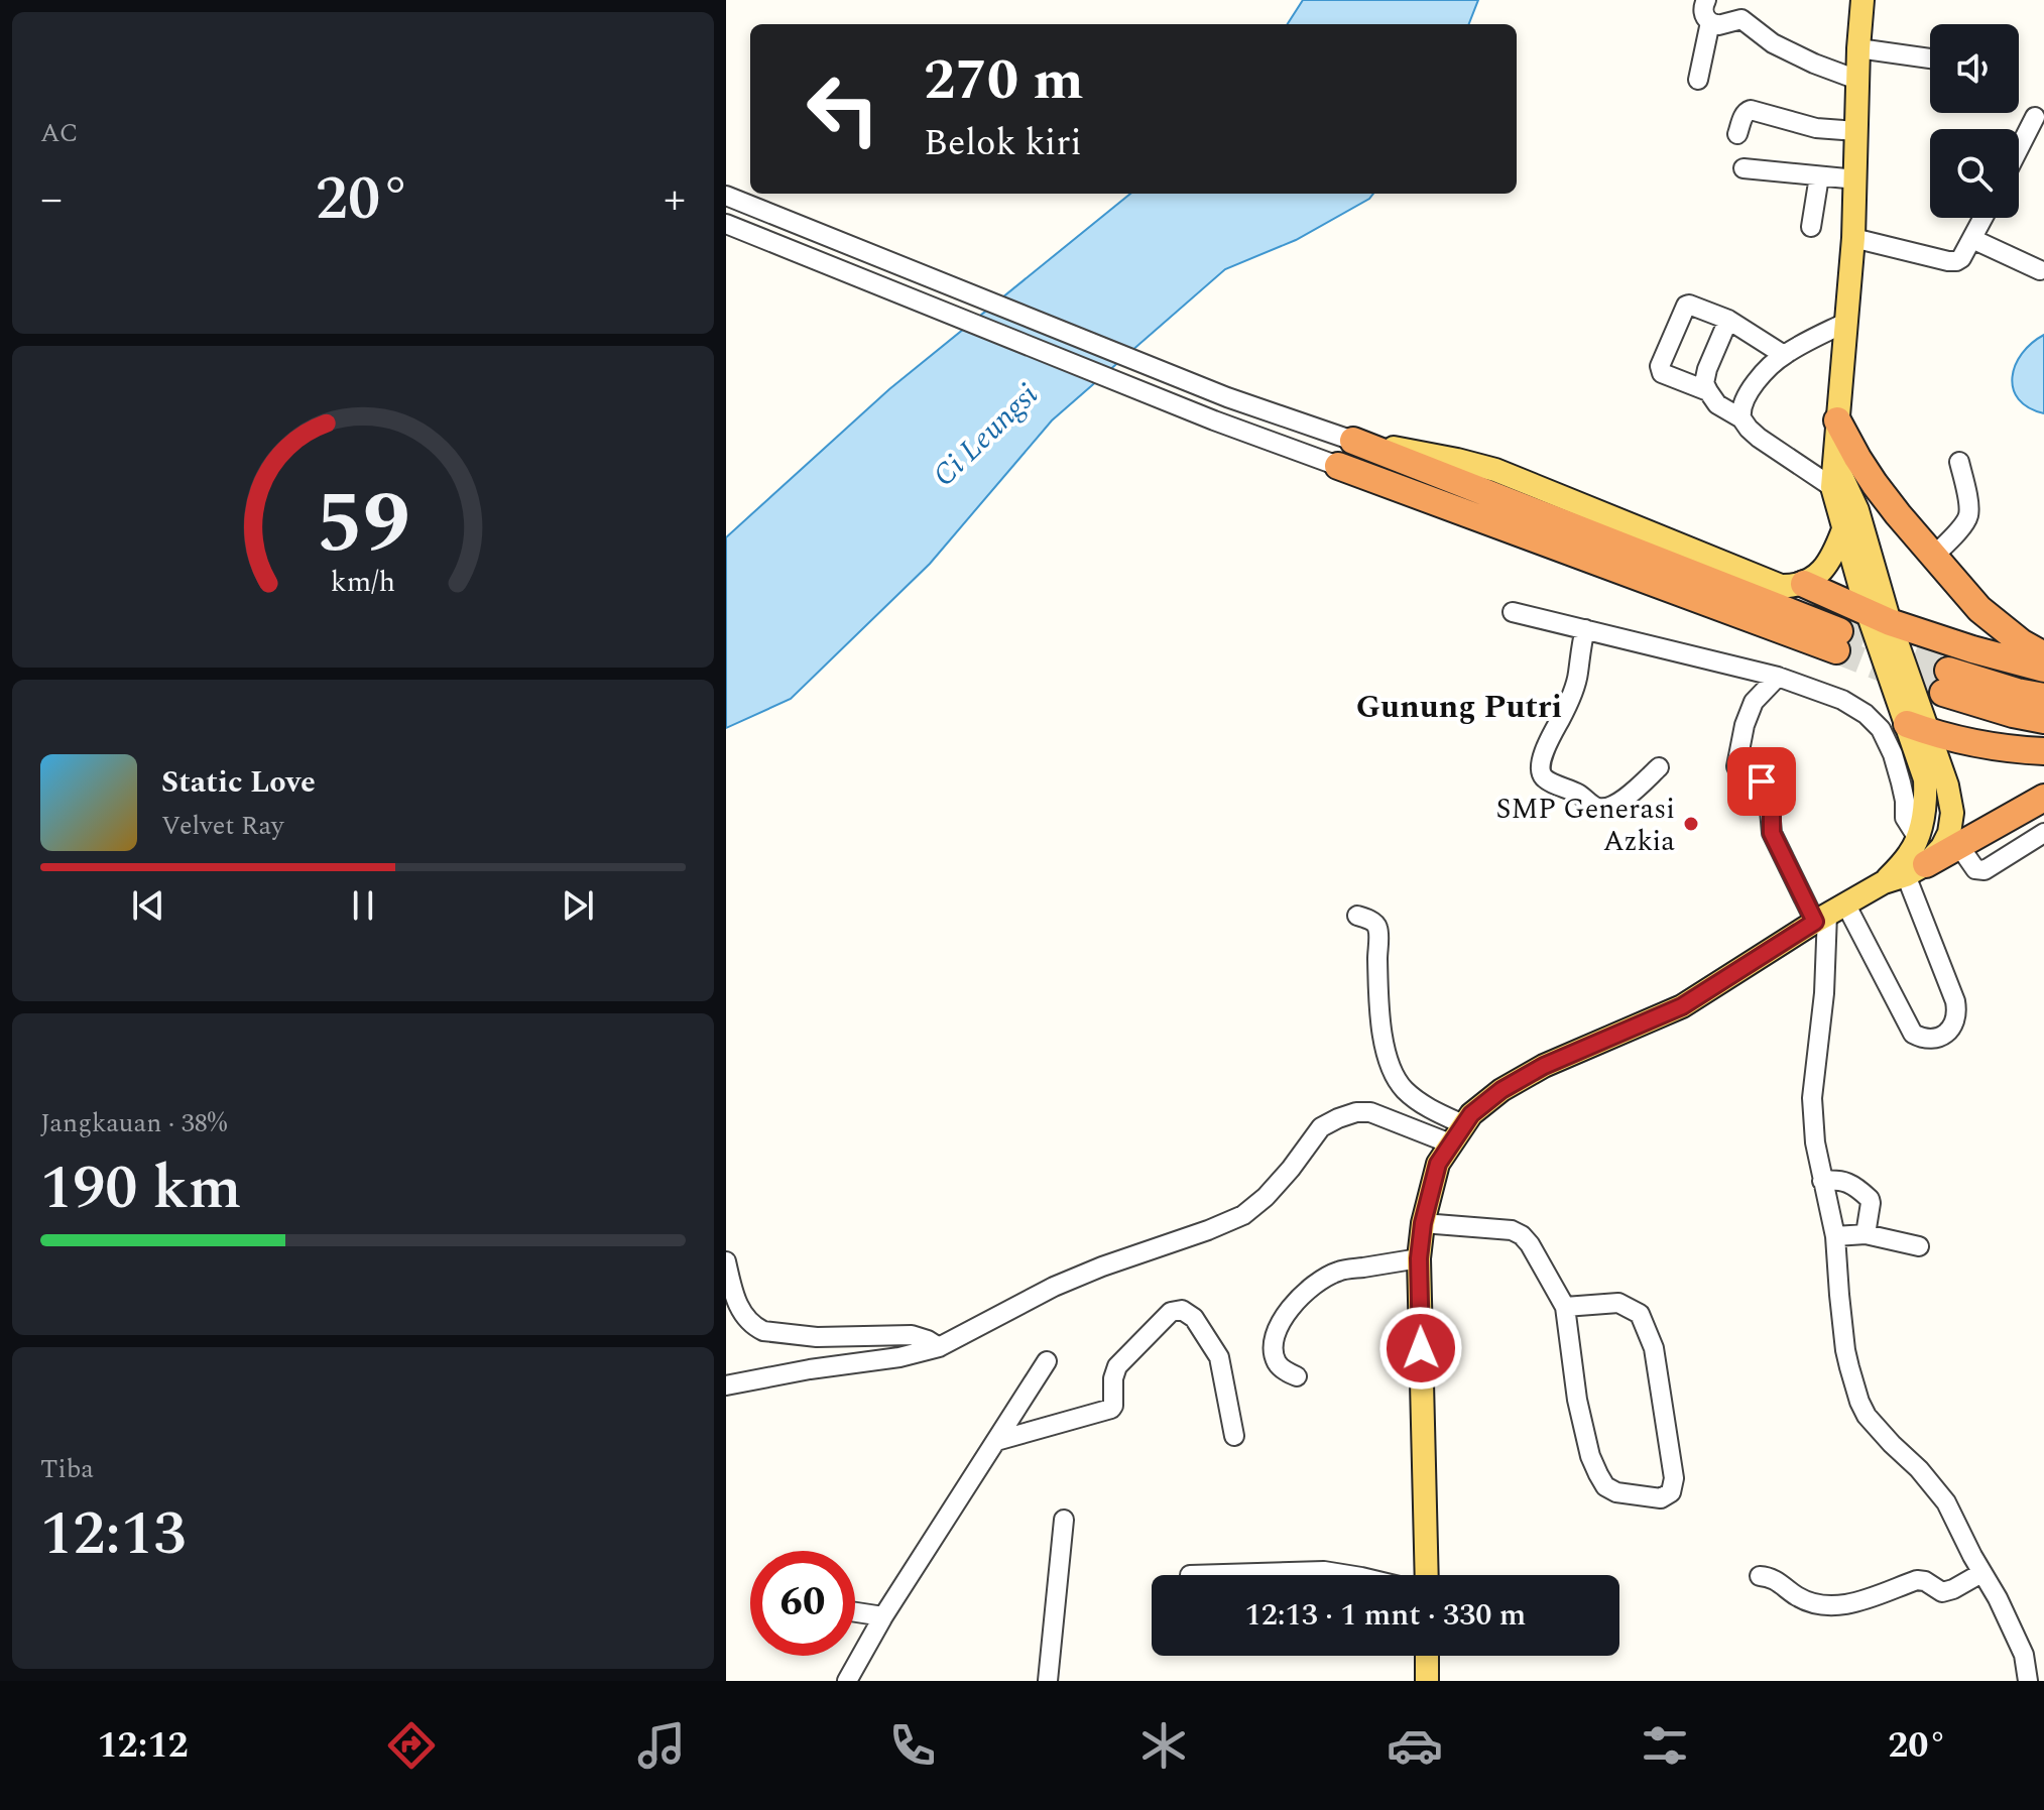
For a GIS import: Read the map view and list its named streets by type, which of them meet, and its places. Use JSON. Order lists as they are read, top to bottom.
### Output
{
  "districts": ["Gunung Putri"],
  "water": ["Ci Leungsi"],
  "places": ["SMP Generasi Azkia"],
  "page": {
    "tile": [
      "AC",
      ["Jangkauan · 38%", "190 km"],
      ["Tiba", "12:13"]
    ],
    "turn": ["270 m", "Belok kiri"],
    "heat": ["−", "20°", "+"],
    "song": ["Static Love", "Velvet Ray"],
    "limit": "60",
    "trip": "12:13 · 1 mnt · 330 m",
    "tabs": ["12:12", "20°"],
    "gauge": ["59", "km/h"]
  }
}
